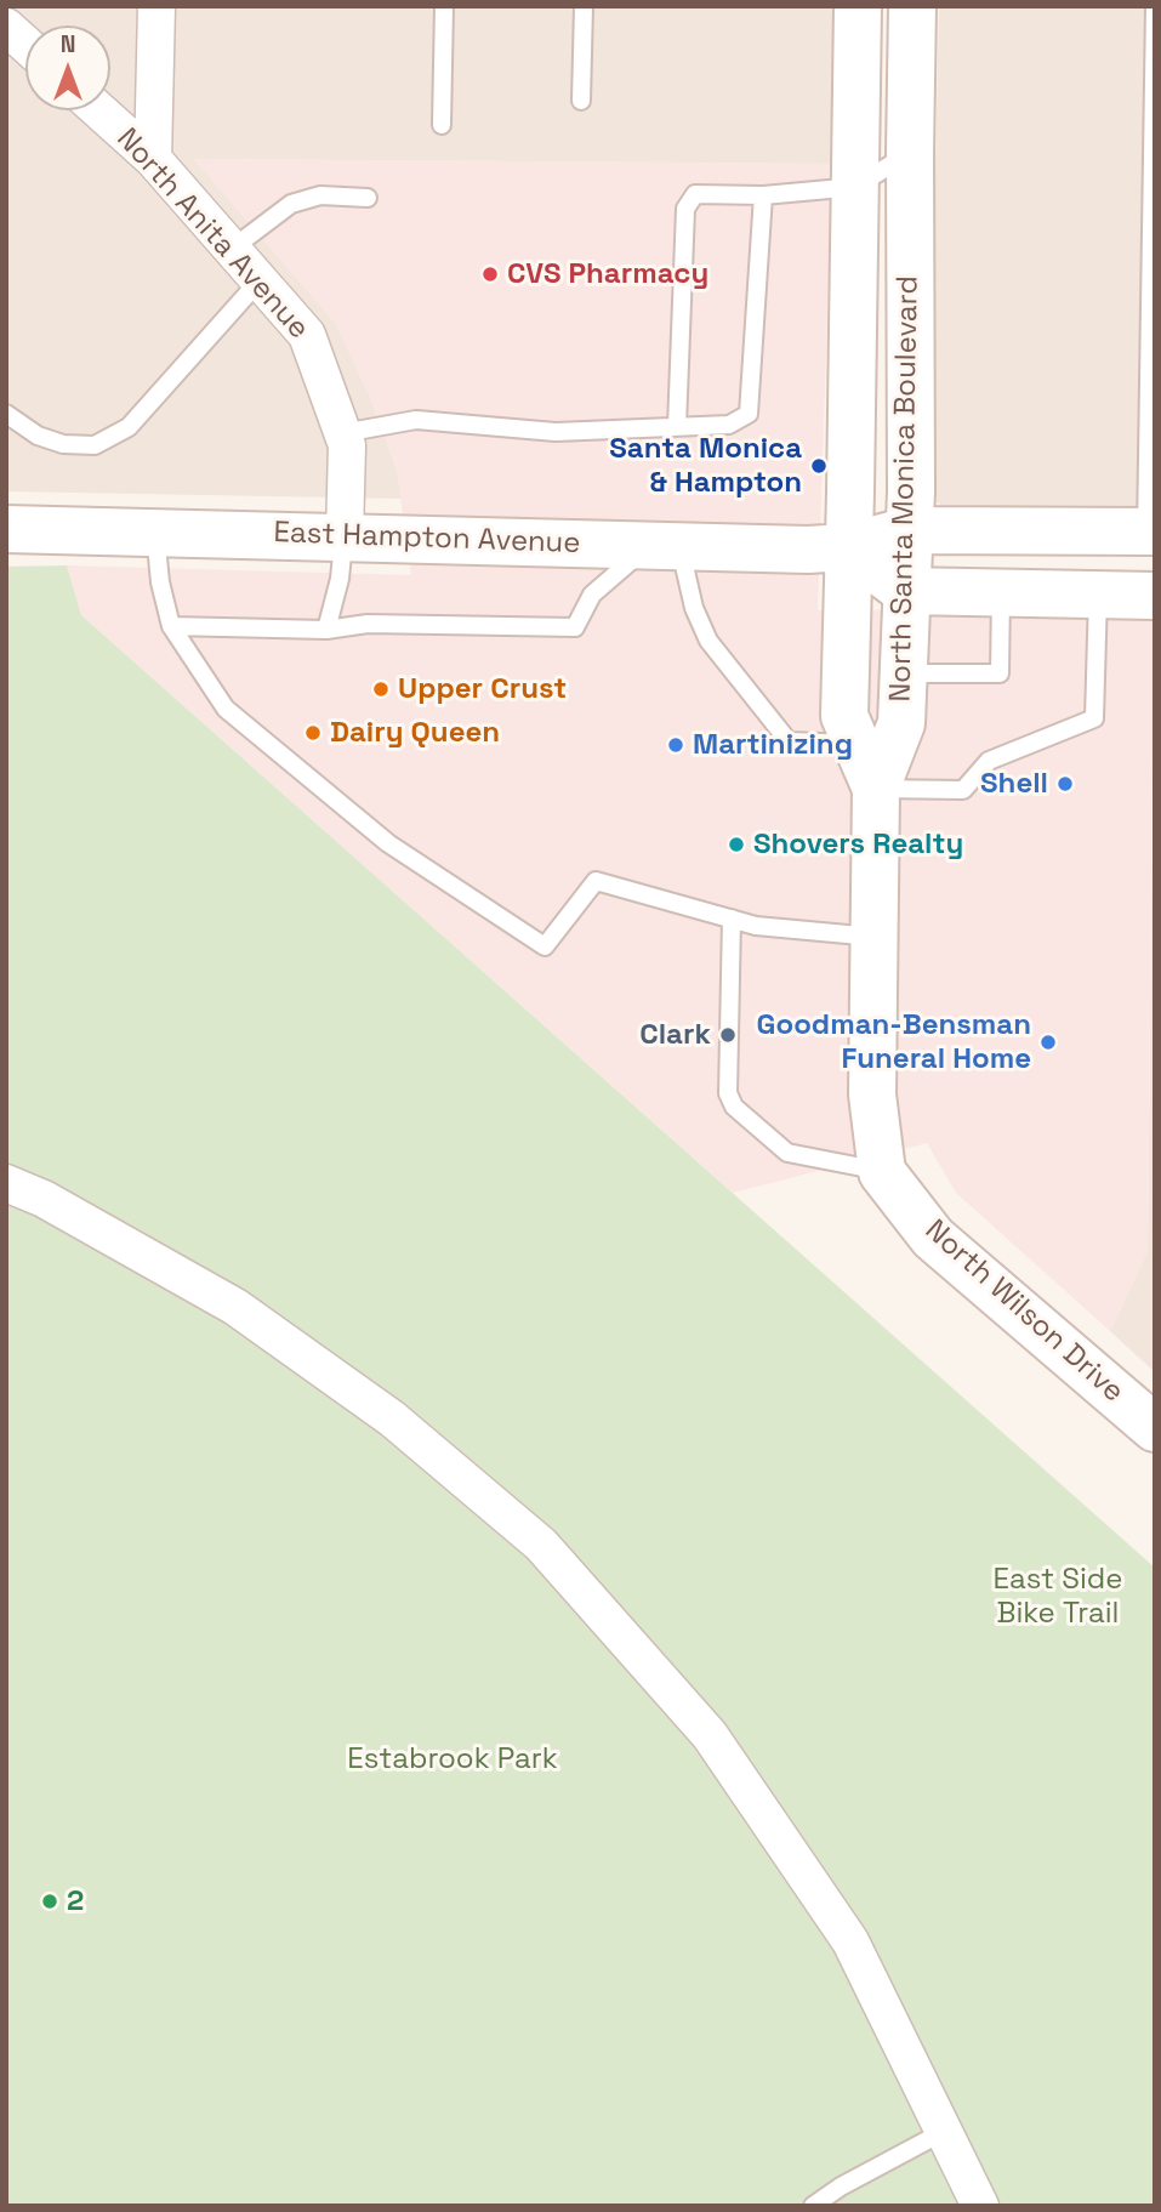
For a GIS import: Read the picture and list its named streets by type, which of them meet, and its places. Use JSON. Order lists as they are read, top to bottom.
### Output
{
  "streets": {
    "street": [
      "North Anita Avenue",
      "North Santa Monica Boulevard",
      "East Hampton Avenue",
      "North Wilson Drive"
    ]
  },
  "crossings": [
    ["North Anita Avenue", "East Hampton Avenue"],
    ["North Santa Monica Boulevard", "East Hampton Avenue"]
  ],
  "parks": ["East Side Bike Trail", "Estabrook Park"],
  "places": [
    "CVS Pharmacy",
    "Santa Monica & Hampton",
    "Upper Crust",
    "Dairy Queen",
    "Martinizing",
    "Shell",
    "Shovers Realty",
    "Clark",
    "Goodman-Bensman Funeral Home",
    "2"
  ],
  "north": "top"
}
